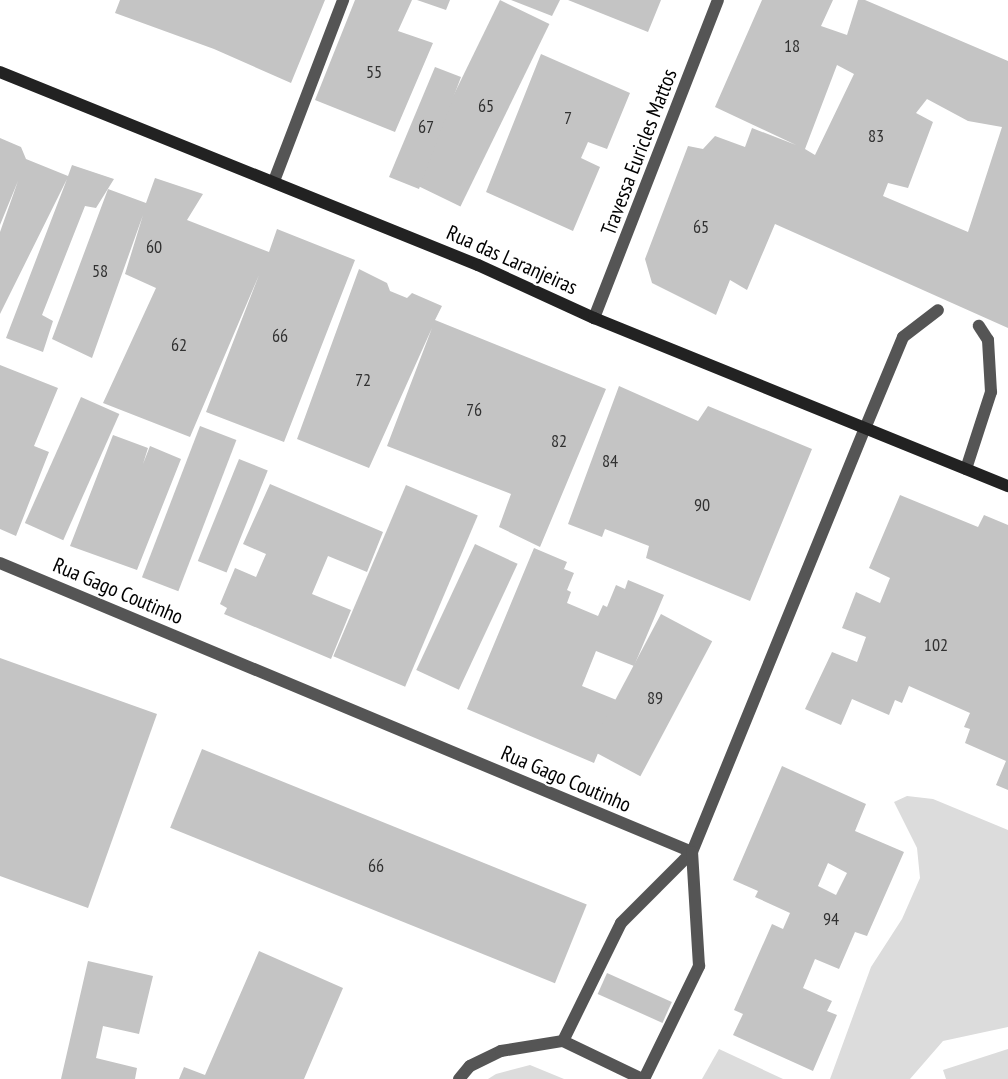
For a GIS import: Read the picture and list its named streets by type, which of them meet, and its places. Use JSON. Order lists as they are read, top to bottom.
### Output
{
  "streets": {
    "main road": ["Rua das Laranjeiras"],
    "street": ["Travessa Euricles Mattos", "Rua Gago Coutinho"]
  },
  "crossings": [
    ["Travessa Euricles Mattos", "Rua das Laranjeiras"]
  ],
  "house_numbers": [
    "18",
    "55",
    "65",
    "7",
    "67",
    "83",
    "65",
    "60",
    "58",
    "66",
    "62",
    "72",
    "76",
    "82",
    "84",
    "90",
    "102",
    "89",
    "66",
    "94"
  ]
}
